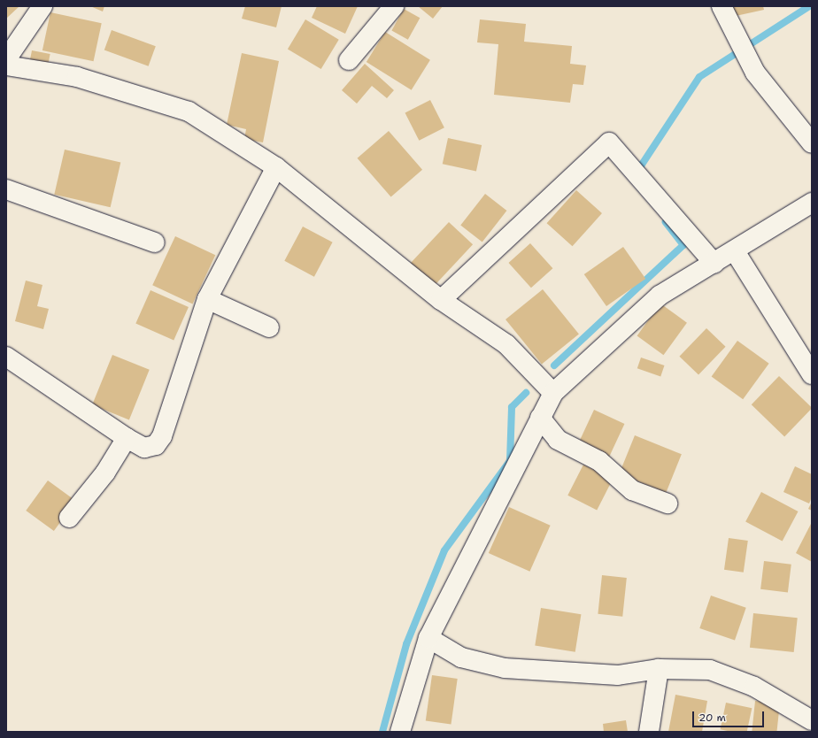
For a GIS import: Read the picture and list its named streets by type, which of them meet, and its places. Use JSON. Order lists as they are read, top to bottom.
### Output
{
  "scale_bar": "20 m"
}
